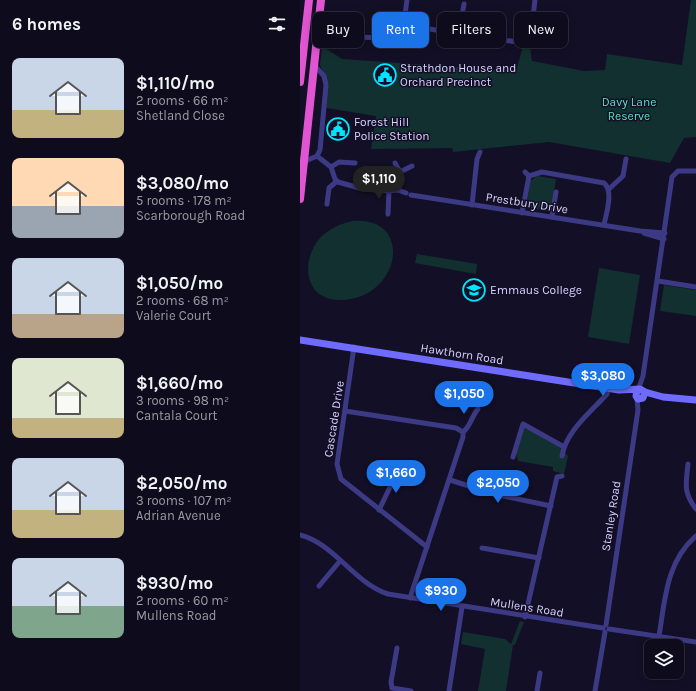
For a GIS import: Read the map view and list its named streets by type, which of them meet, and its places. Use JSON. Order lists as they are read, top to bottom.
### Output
{
  "streets": {
    "main road": ["Hawthorn Road"],
    "street": [
      "Prestbury Drive",
      "Cascade Drive",
      "Stanley Road",
      "Mullens Road"
    ]
  },
  "crossings": [
    ["Prestbury Drive", "Stanley Road"],
    ["Hawthorn Road", "Cascade Drive"],
    ["Hawthorn Road", "Stanley Road"],
    ["Stanley Road", "Mullens Road"]
  ],
  "parks": ["Davy Lane Reserve"],
  "places": {
    "public building": ["Strathdon House and Orchard Precinct", "Forest Hill Police Station"],
    "school or university": ["Emmaus College"]
  },
  "page": {
    "heading": "6 homes",
    "chip": [
      "Buy",
      "Rent",
      "Filters",
      "New"
    ],
    "list": [
      {
        "name": "$1,110/mo",
        "note": "2 rooms · 66 m² · Shetland Close"
      },
      {
        "name": "$3,080/mo",
        "note": "5 rooms · 178 m² · Scarborough Road"
      },
      {
        "name": "$1,050/mo",
        "note": "2 rooms · 68 m² · Valerie Court"
      },
      {
        "name": "$1,660/mo",
        "note": "3 rooms · 98 m² · Cantala Court"
      },
      {
        "name": "$2,050/mo",
        "note": "3 rooms · 107 m² · Adrian Avenue"
      },
      {
        "name": "$930/mo",
        "note": "2 rooms · 60 m² · Mullens Road"
      }
    ],
    "price": [
      "$1,110",
      "$3,080",
      "$1,050",
      "$1,660",
      "$2,050",
      "$930"
    ]
  }
}
